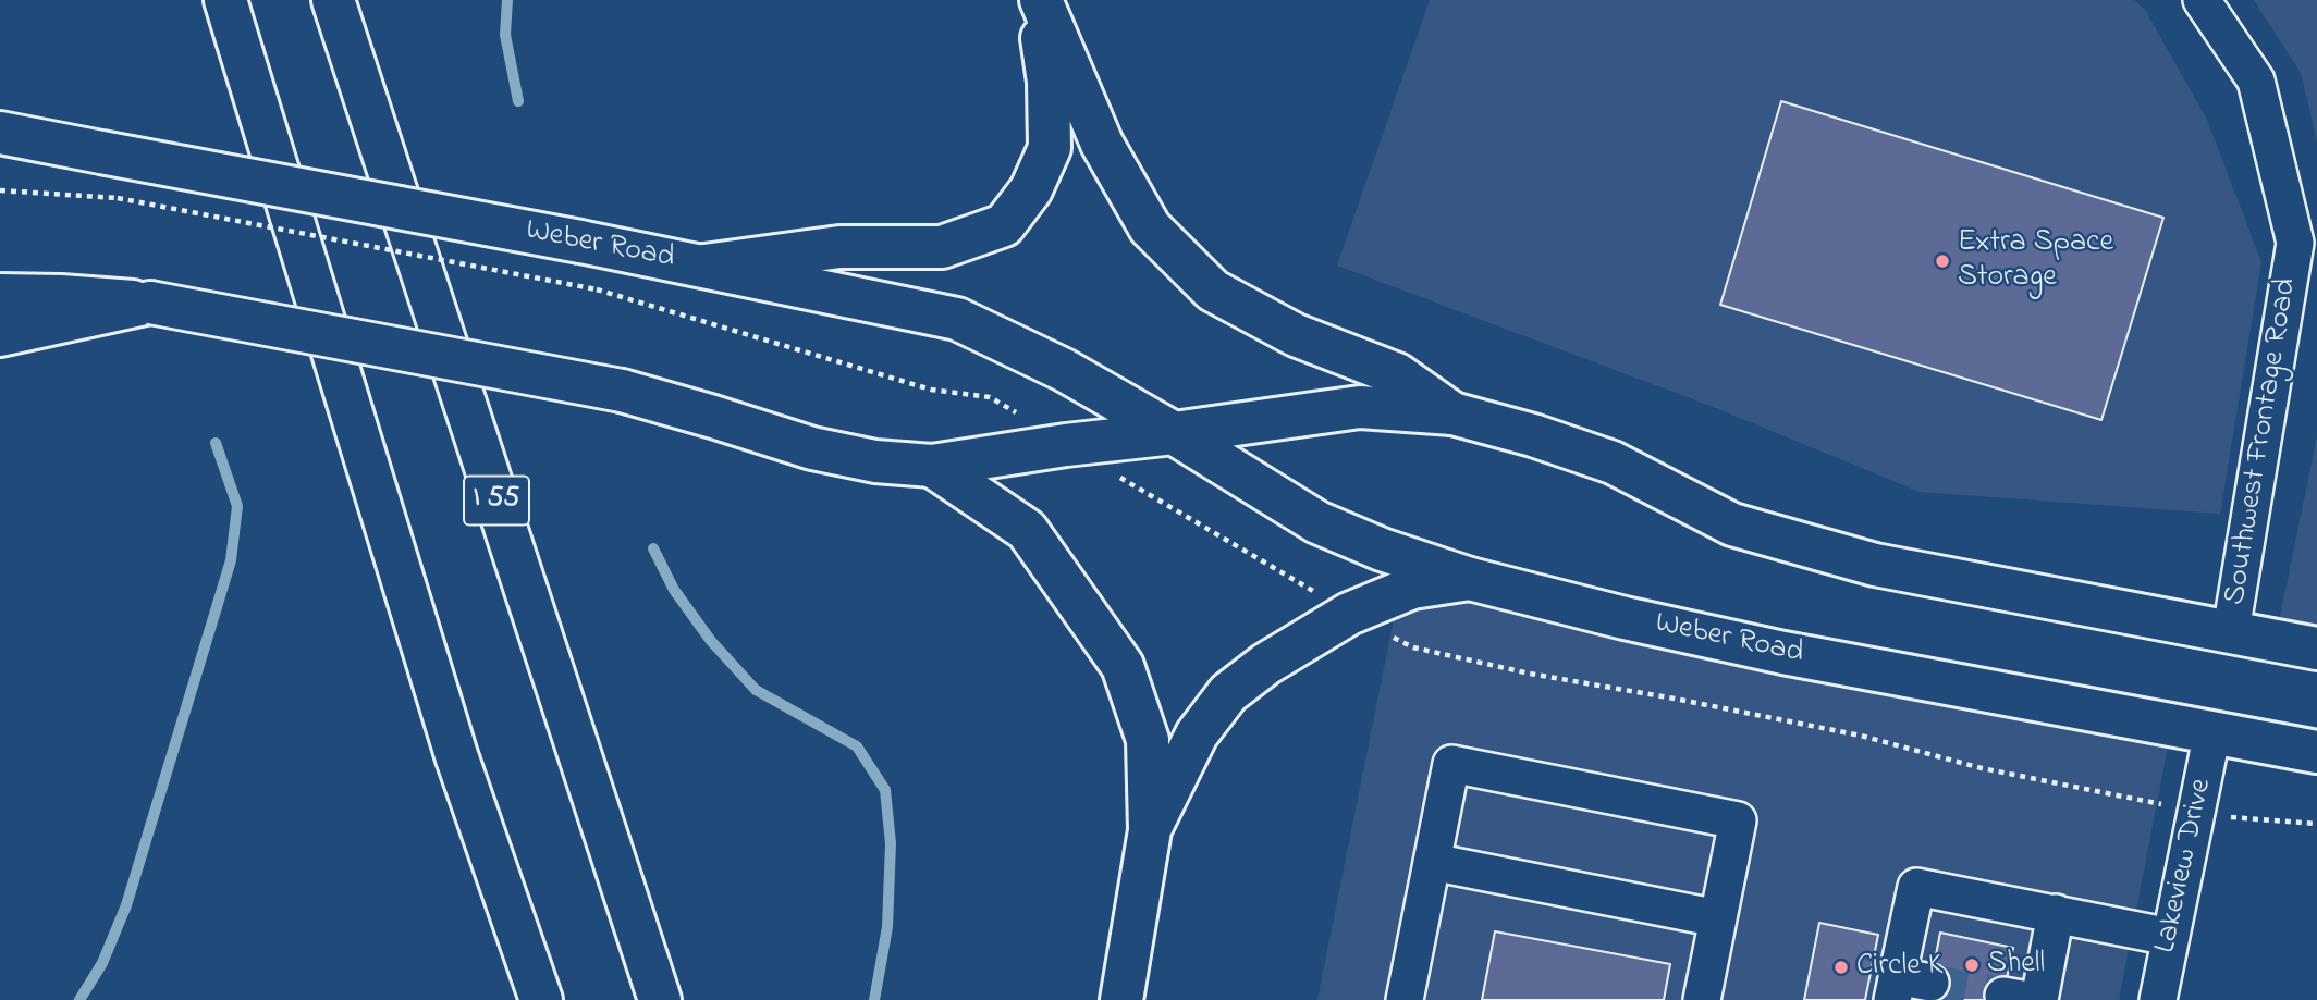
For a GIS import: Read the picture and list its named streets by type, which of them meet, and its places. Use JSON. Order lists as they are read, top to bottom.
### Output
{
  "streets": {
    "main road": ["Weber Road", "I 55"],
    "street": ["Southwest Frontage Road", "Lakeview Drive"]
  },
  "crossings": [
    ["Weber Road", "Lakeview Drive"]
  ],
  "places": ["Extra Space Storage", "Shell", "Circle K"]
}
